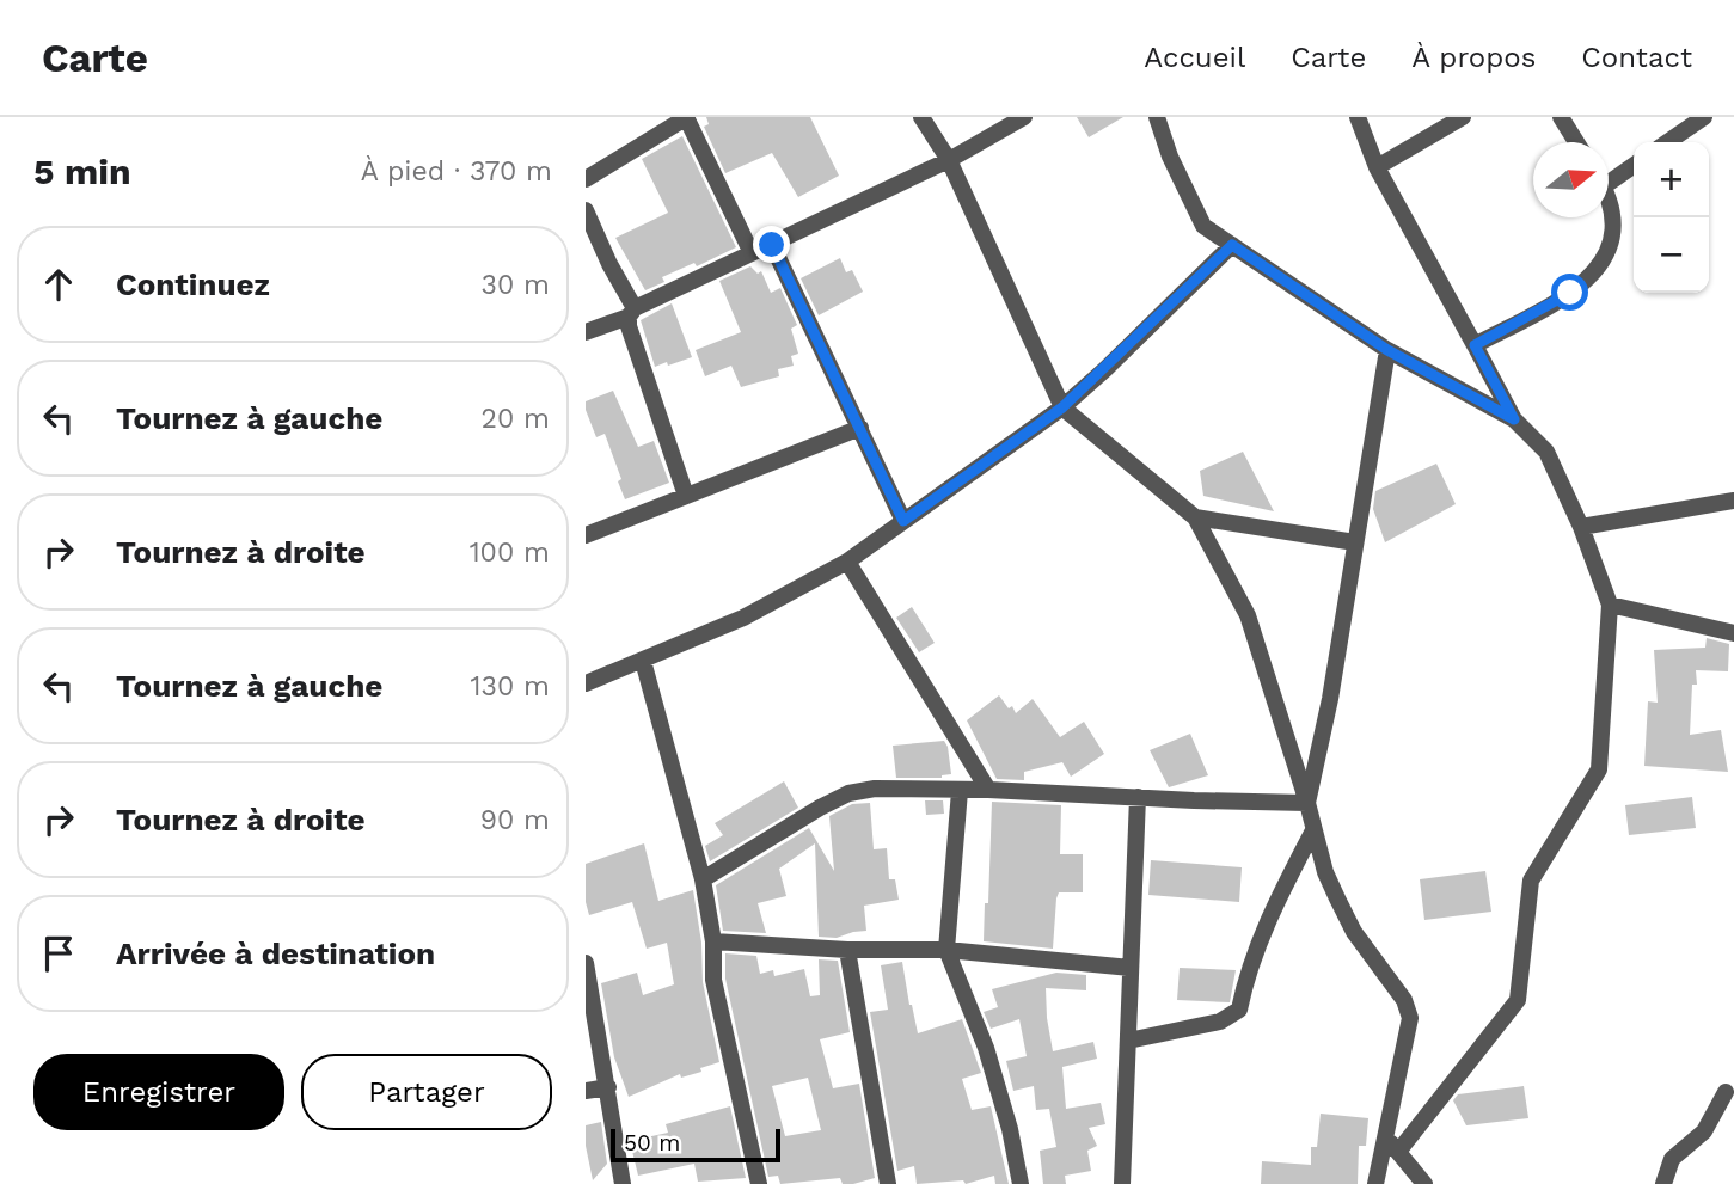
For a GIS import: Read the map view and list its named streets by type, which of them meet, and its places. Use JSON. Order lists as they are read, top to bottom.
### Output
{
  "scale_bar": "50 m",
  "north": "right",
  "page": {
    "header": "Carte",
    "nav": [
      "Accueil",
      "Carte",
      "À propos",
      "Contact"
    ],
    "heading": ["5 min", "À pied · 370 m"],
    "map_buttons": ["+", "−"],
    "list": [
      ["Continuez", "30 m"],
      ["Tournez à gauche", "20 m"],
      ["Tournez à droite", "100 m"],
      ["Tournez à gauche", "130 m"],
      ["Tournez à droite", "90 m"],
      "Arrivée à destination"
    ],
    "buttons": ["Enregistrer", "Partager"],
    "scale": "50 m"
  }
}
